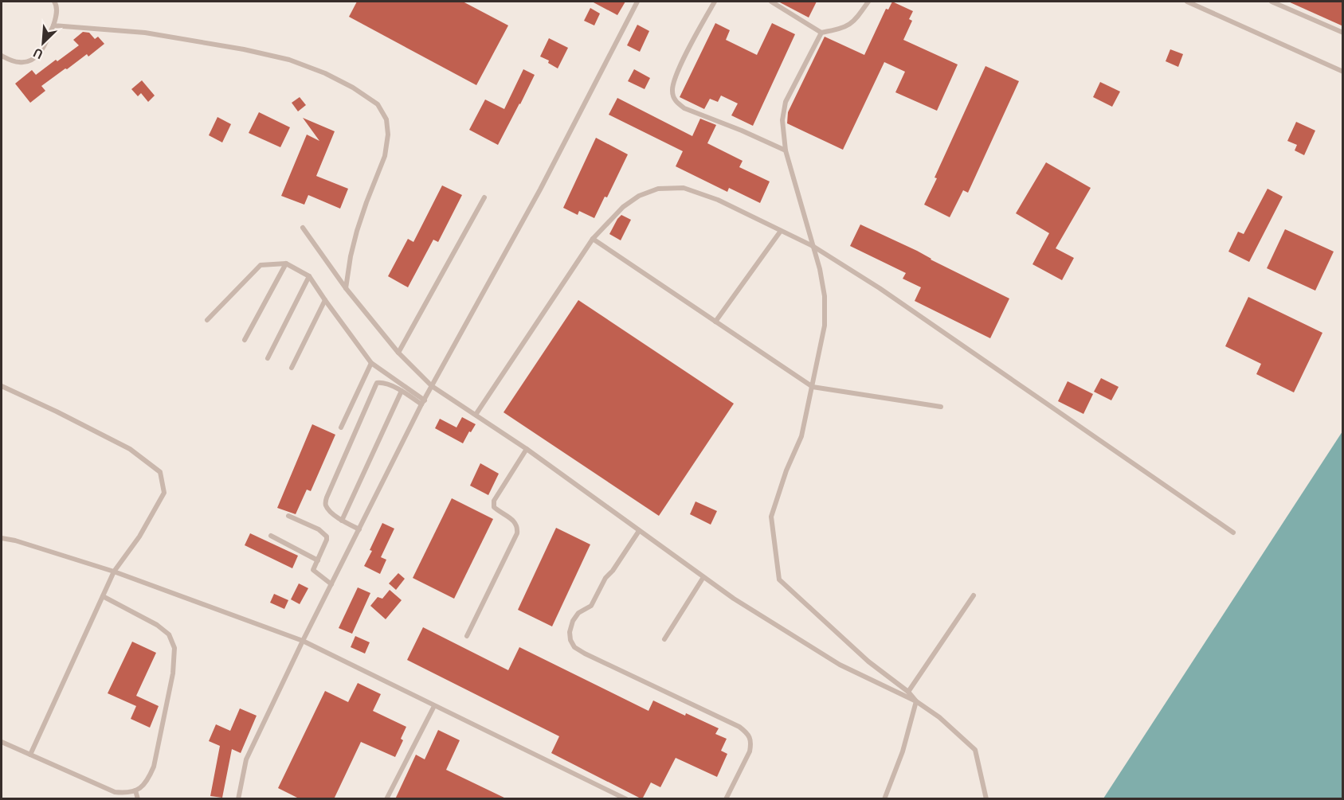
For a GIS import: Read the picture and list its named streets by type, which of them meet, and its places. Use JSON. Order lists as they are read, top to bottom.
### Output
{
  "north": "bottom left"
}
